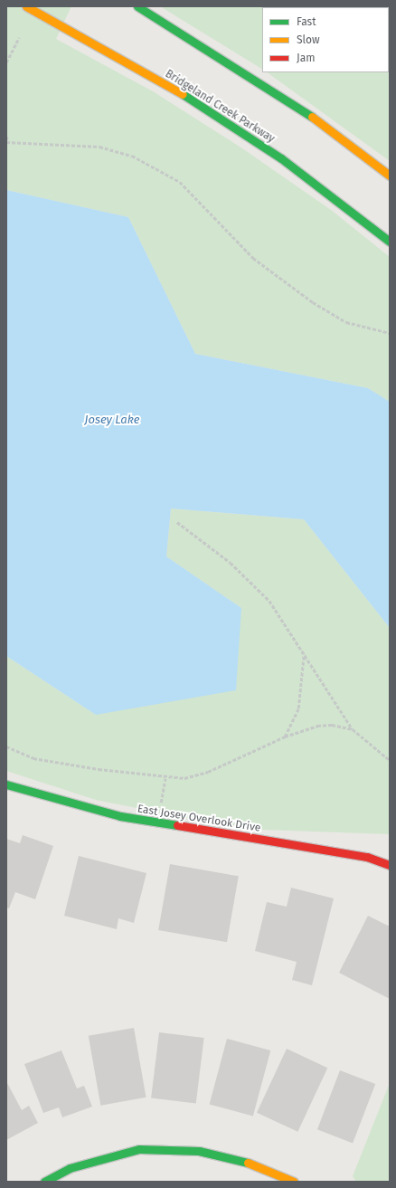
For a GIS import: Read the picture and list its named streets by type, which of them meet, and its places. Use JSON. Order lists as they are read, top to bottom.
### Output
{
  "streets": {
    "main road": ["Bridgeland Creek Parkway", "East Josey Overlook Drive"]
  },
  "water": ["Josey Lake"],
  "legend": ["Fast", "Slow", "Jam"]
}
